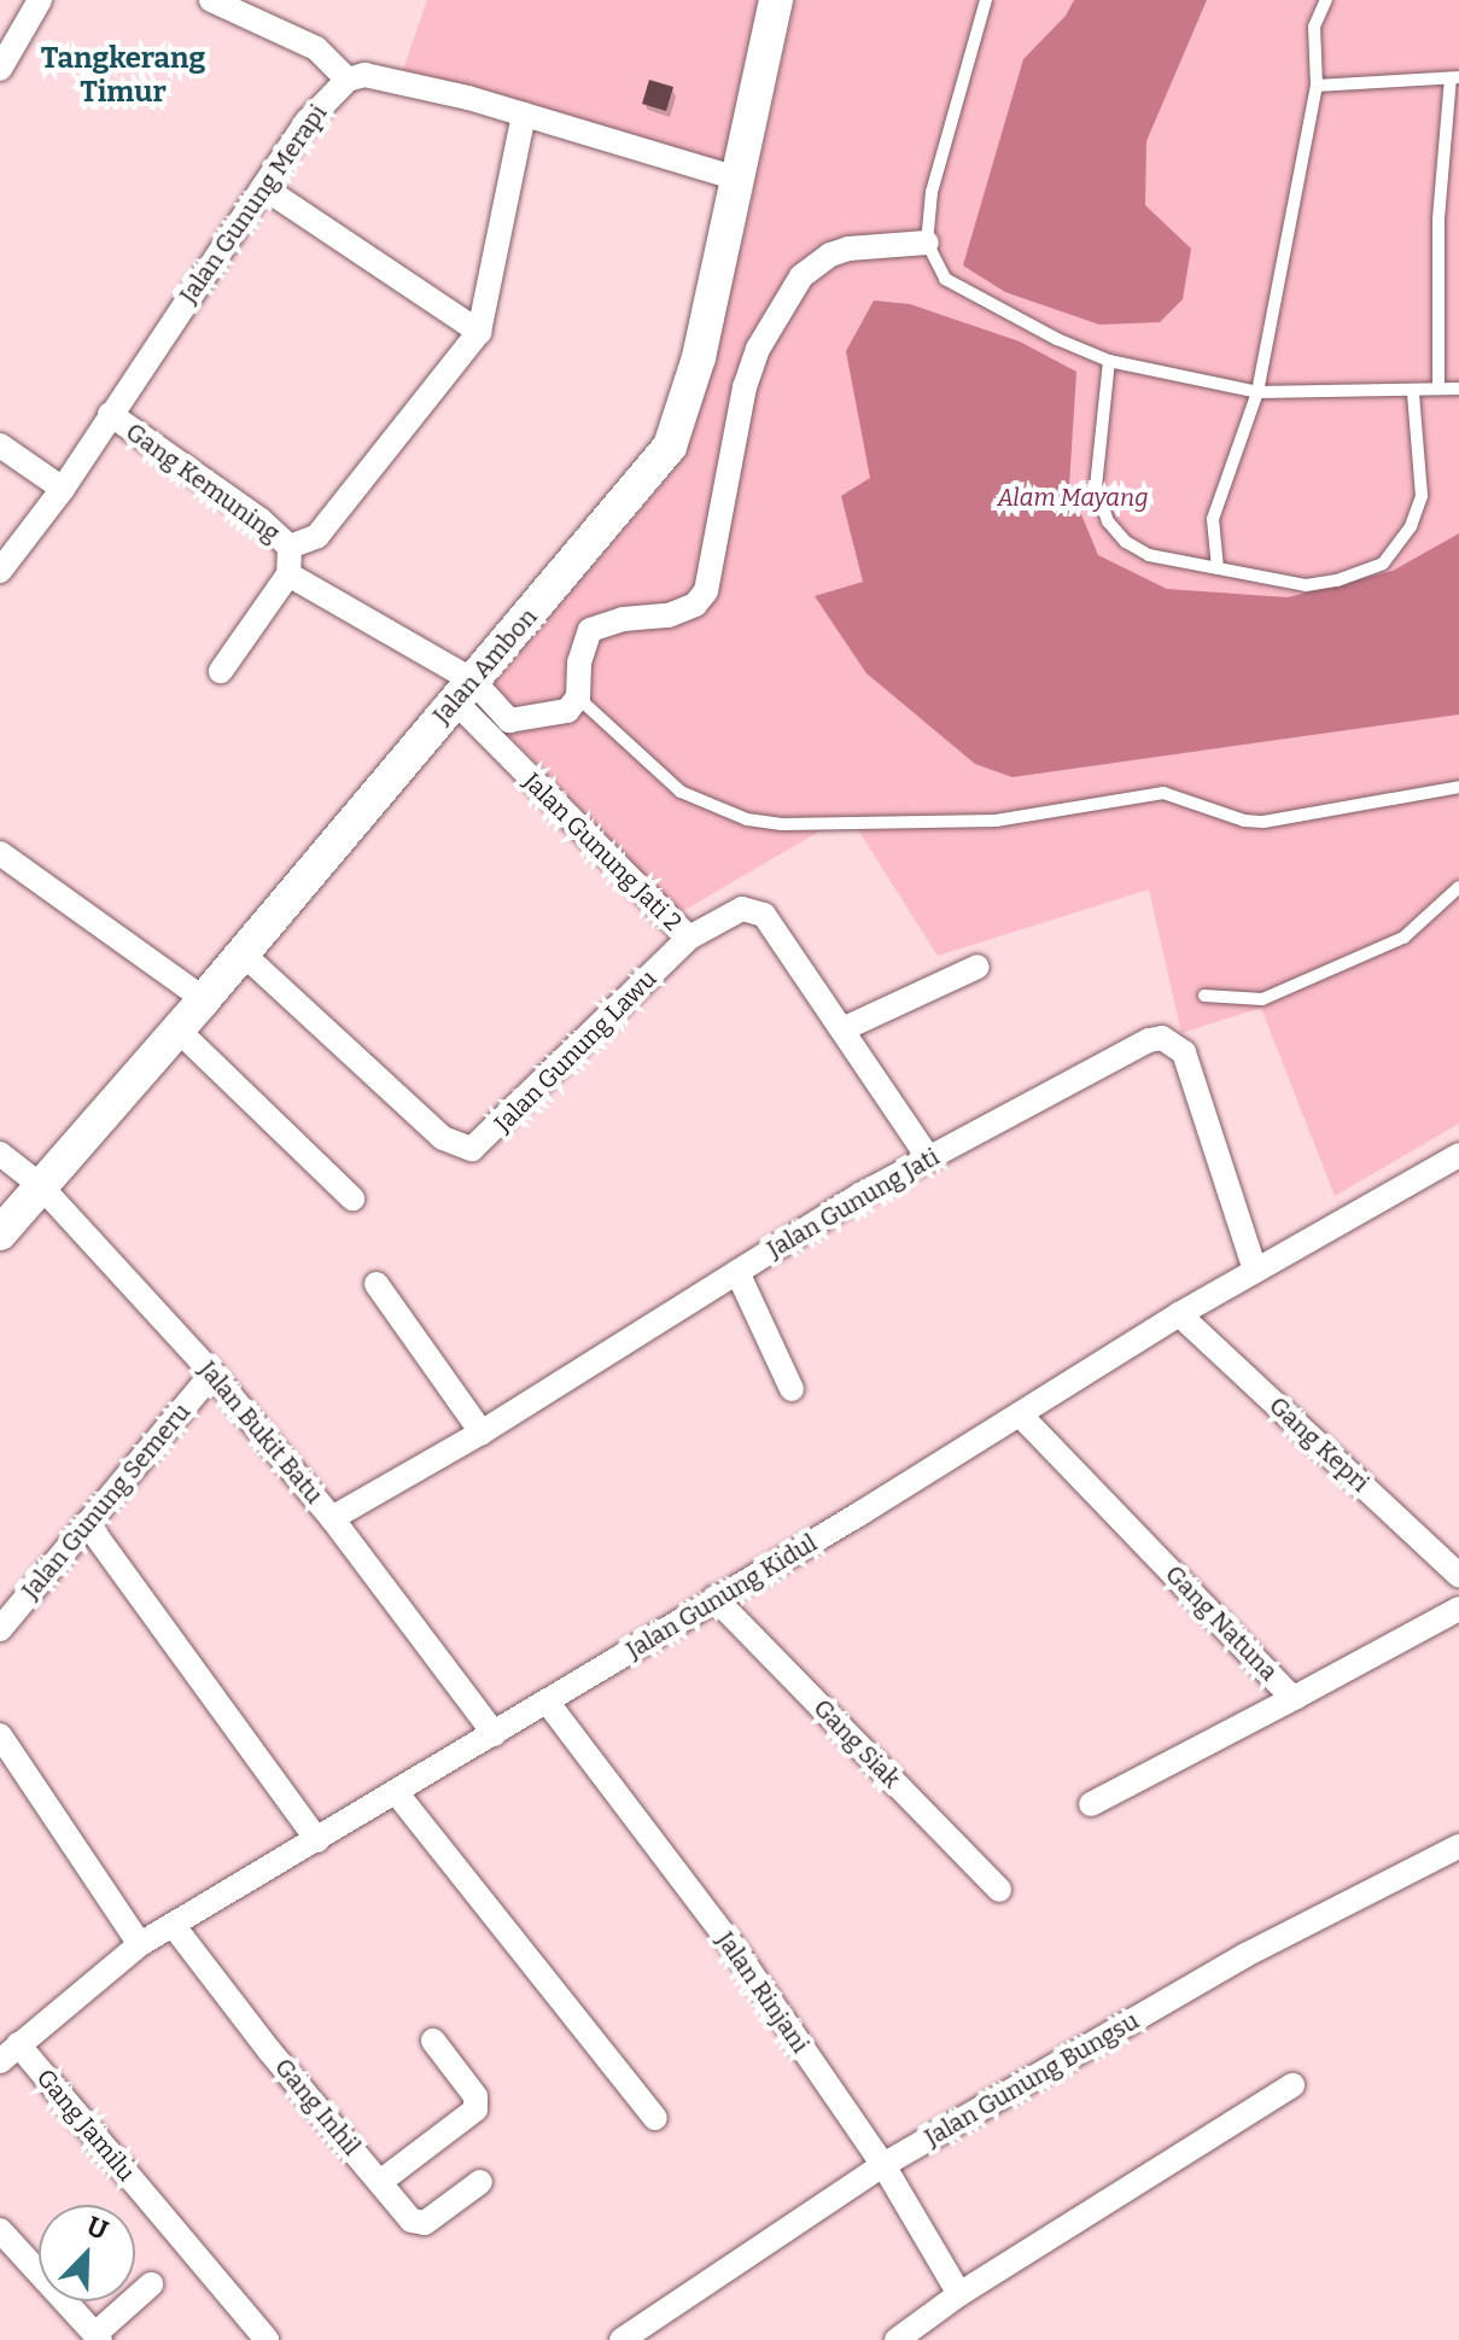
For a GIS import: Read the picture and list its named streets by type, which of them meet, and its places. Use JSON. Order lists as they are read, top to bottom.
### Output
{
  "streets": {
    "street": [
      "Jalan Gunung Merapi",
      "Gang Kemuning",
      "Jalan Ambon",
      "Jalan Gunung Jati 2",
      "Jalan Gunung Lawu",
      "Jalan Gunung Jati",
      "Jalan Bukit Batu",
      "Gang Kepri",
      "Jalan Gunung Semeru",
      "Jalan Gunung Kidul",
      "Gang Natuna",
      "Gang Siak",
      "Jalan Rinjani",
      "Jalan Gunung Bungsu",
      "Gang Inhil",
      "Gang Jamilu"
    ]
  },
  "crossings": [
    ["Jalan Gunung Merapi", "Gang Kemuning"],
    ["Gang Kemuning", "Jalan Ambon"],
    ["Gang Kemuning", "Jalan Gunung Jati 2"],
    ["Jalan Ambon", "Jalan Gunung Jati 2"],
    ["Jalan Ambon", "Jalan Gunung Lawu"],
    ["Jalan Ambon", "Jalan Bukit Batu"],
    ["Jalan Gunung Jati 2", "Jalan Gunung Lawu"],
    ["Jalan Gunung Jati 2", "Jalan Gunung Jati"],
    ["Jalan Gunung Jati", "Jalan Bukit Batu"],
    ["Jalan Gunung Jati", "Jalan Gunung Kidul"],
    ["Jalan Bukit Batu", "Jalan Gunung Semeru"],
    ["Jalan Bukit Batu", "Jalan Gunung Kidul"],
    ["Gang Kepri", "Jalan Gunung Kidul"],
    ["Jalan Gunung Kidul", "Gang Natuna"],
    ["Jalan Gunung Kidul", "Gang Siak"],
    ["Jalan Gunung Kidul", "Jalan Rinjani"],
    ["Jalan Gunung Kidul", "Gang Inhil"],
    ["Jalan Gunung Kidul", "Gang Jamilu"],
    ["Jalan Rinjani", "Jalan Gunung Bungsu"]
  ],
  "districts": ["Tangkerang Timur"],
  "parks": ["Alam Mayang"],
  "north": "top right"
}
